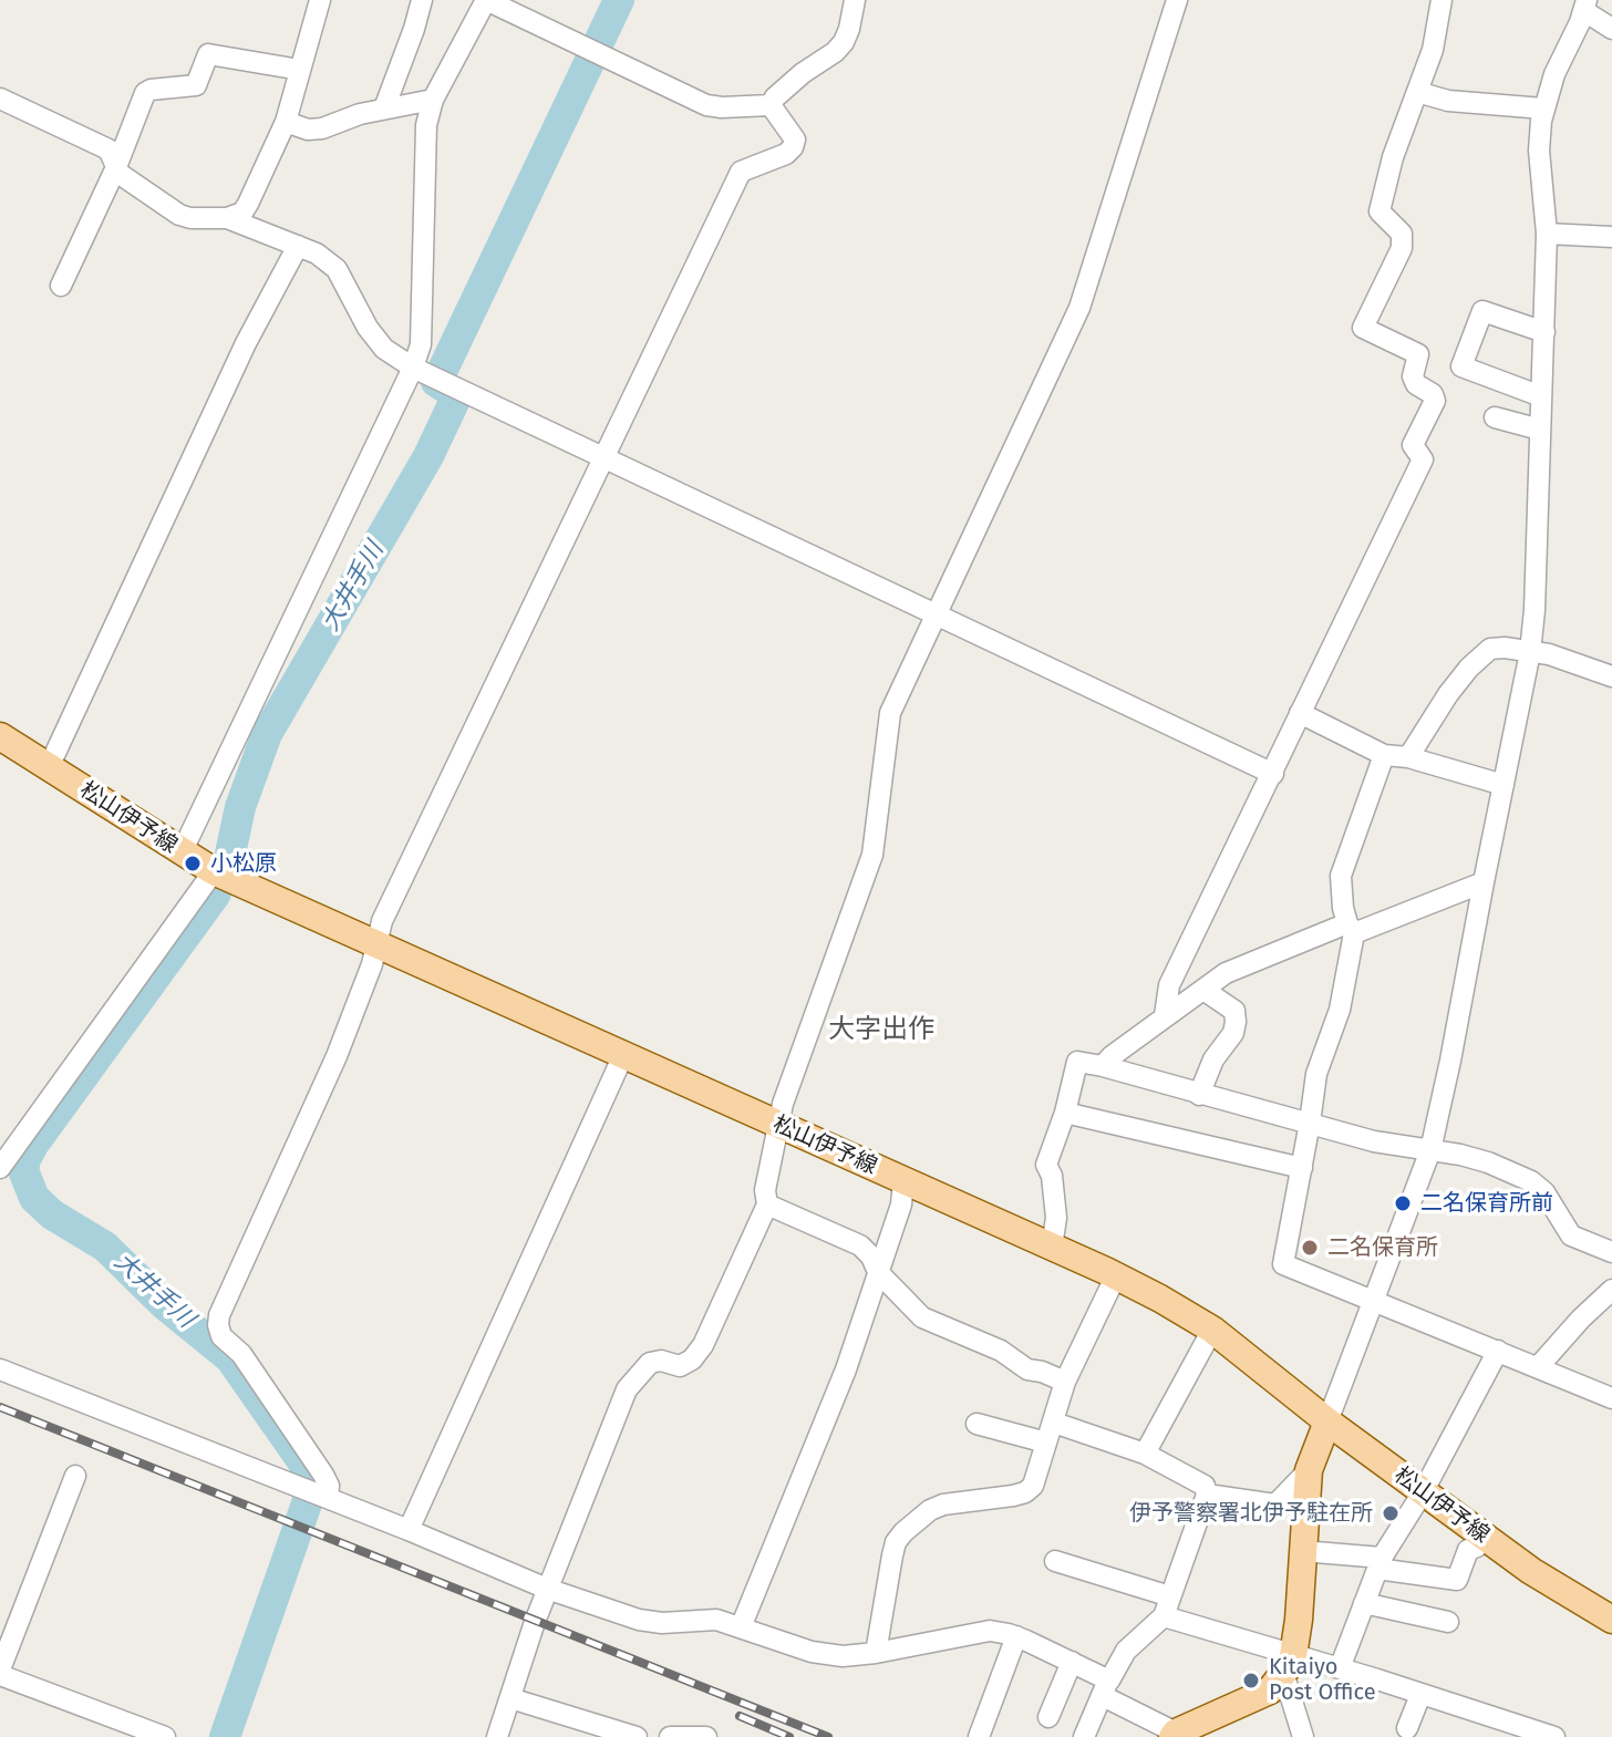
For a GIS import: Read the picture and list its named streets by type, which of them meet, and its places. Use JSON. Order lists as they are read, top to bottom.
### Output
{
  "streets": {
    "main road": ["松山伊予線"]
  },
  "districts": ["大字出作"],
  "water": ["大井手川"],
  "places": [
    "小松原",
    "二名保育所前",
    "二名保育所",
    "伊予警察署北伊予駐在所",
    "Kitaiyo Post Office"
  ]
}
